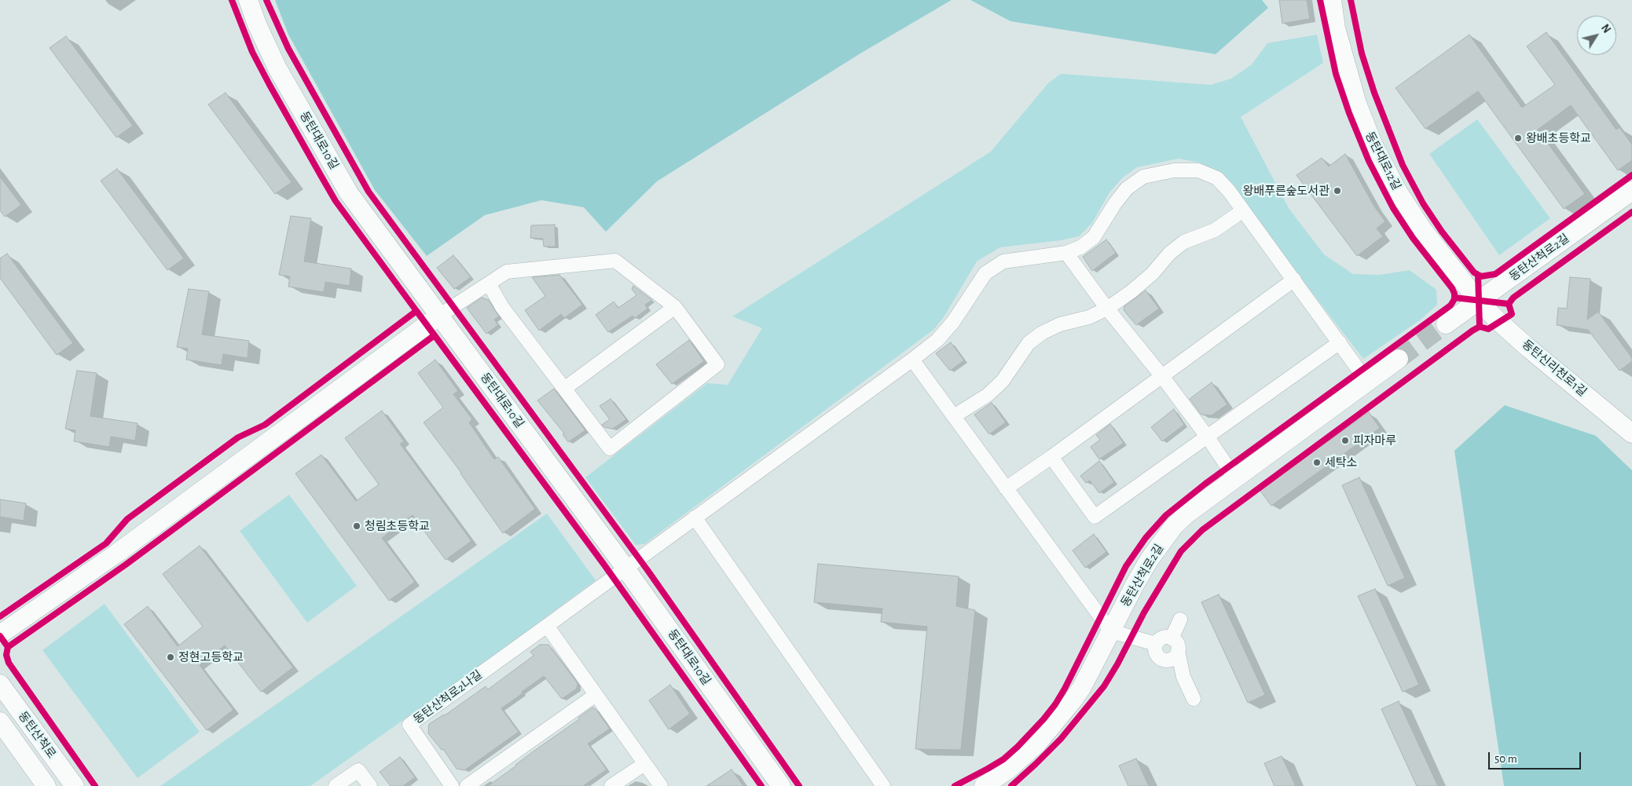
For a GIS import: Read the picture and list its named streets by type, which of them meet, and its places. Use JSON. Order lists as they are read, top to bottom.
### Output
{
  "streets": {
    "street": [
      "동탄대로10길",
      "동탄대로12길",
      "동탄산척로2길",
      "동탄신리천로1길",
      "동탄산척로2나길",
      "동탄산척로"
    ]
  },
  "crossings": [
    ["동탄대로10길", "동탄산척로2나길"],
    ["동탄대로12길", "동탄산척로2길"],
    ["동탄대로12길", "동탄신리천로1길"],
    ["동탄산척로2길", "동탄신리천로1길"],
    ["동탄산척로2길", "동탄산척로2나길"]
  ],
  "places": [
    "왕배초등학교",
    "왕배푸른숲도서관",
    "피자마루",
    "세탁소",
    "청림초등학교",
    "정현고등학교"
  ],
  "scale_bar": "50 m",
  "north": "top right"
}
